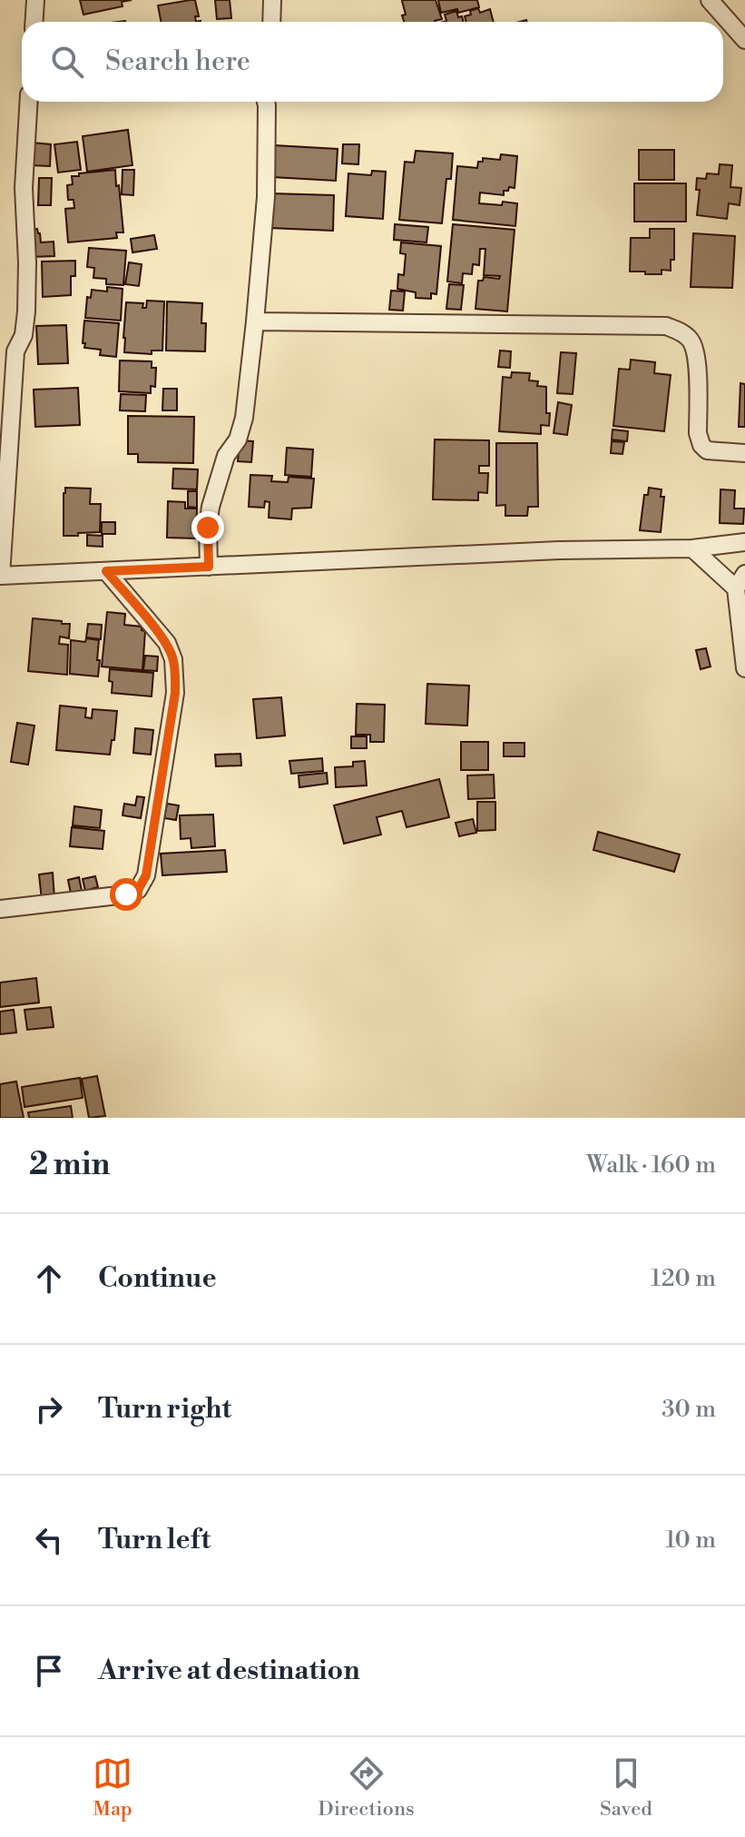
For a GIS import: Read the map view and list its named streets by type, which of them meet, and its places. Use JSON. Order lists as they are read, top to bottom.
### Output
{
  "page": {
    "search": "Search here",
    "heading": ["2 min", "Walk · 160 m"],
    "list": [
      ["Continue", "120 m"],
      ["Turn right", "30 m"],
      ["Turn left", "10 m"],
      "Arrive at destination"
    ],
    "nav": ["Map", "Directions", "Saved"]
  }
}
